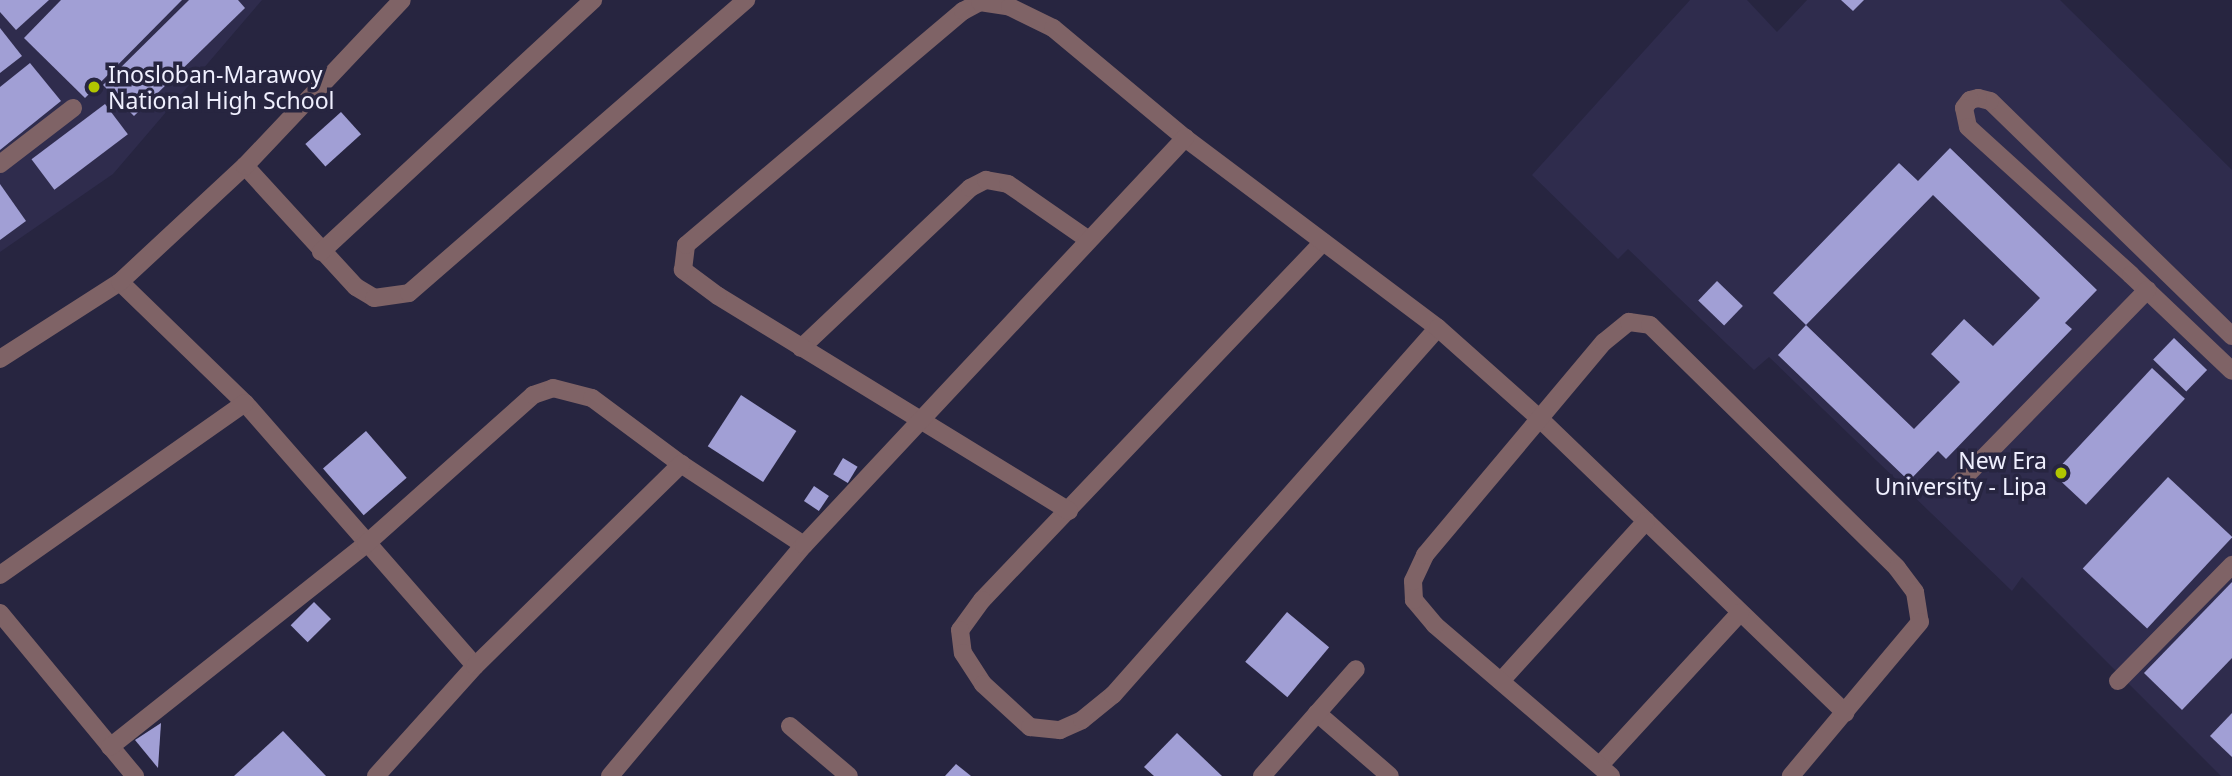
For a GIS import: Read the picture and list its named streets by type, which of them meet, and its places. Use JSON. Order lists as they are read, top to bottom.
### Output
{
  "places": ["Inosloban-Marawoy National High School", "New Era University - Lipa"]
}
